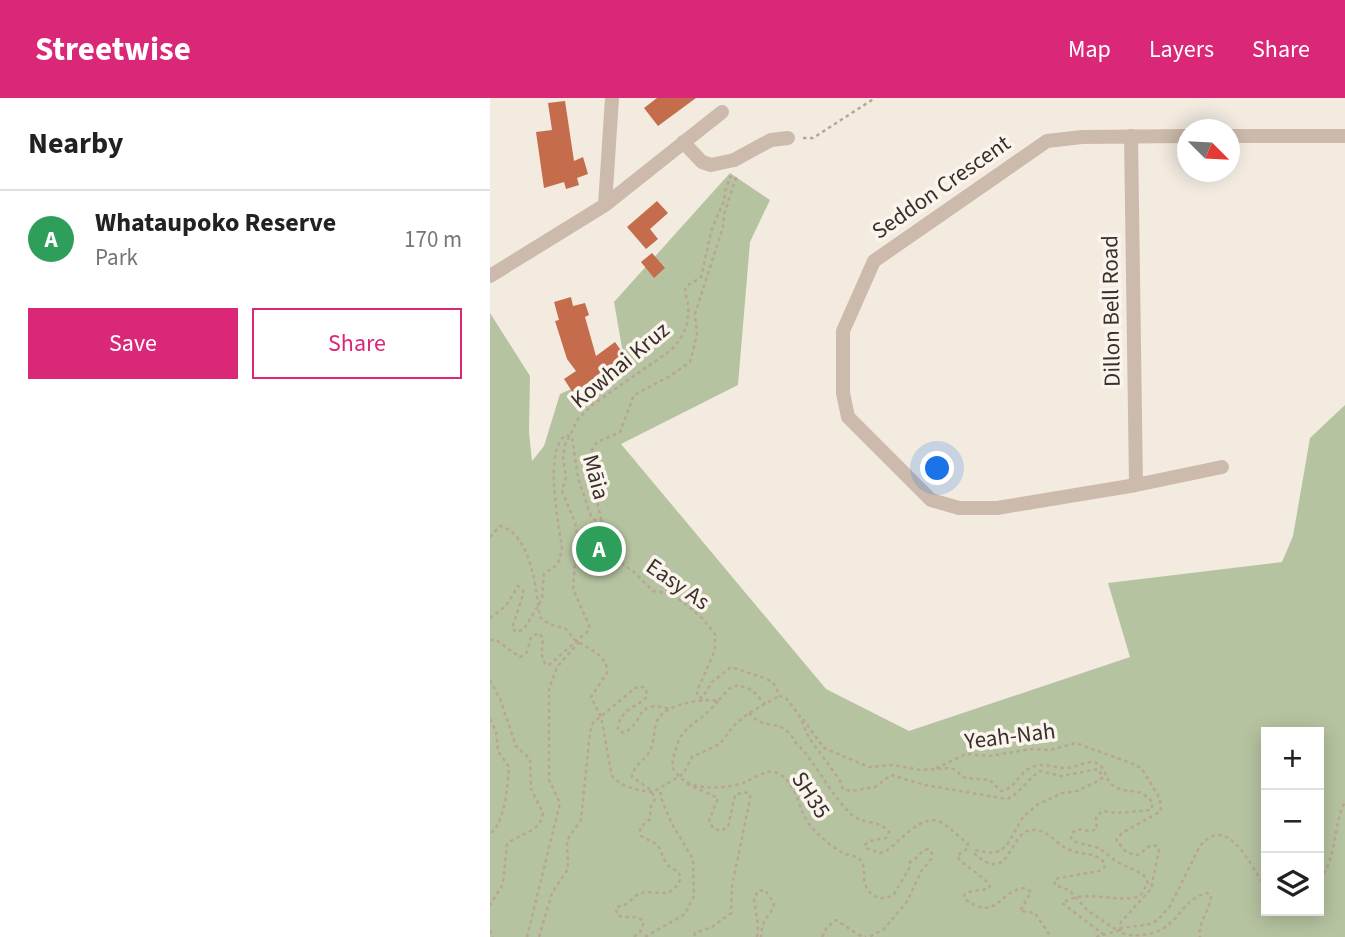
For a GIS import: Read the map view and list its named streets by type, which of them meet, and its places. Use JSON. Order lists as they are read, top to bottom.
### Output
{
  "streets": {
    "street": ["Seddon Crescent", "Dillon Bell Road"],
    "path": [
      "Kowhai Kruz",
      "Māia",
      "Easy As",
      "Yeah-Nah",
      "SH35"
    ]
  },
  "crossings": [
    ["Seddon Crescent", "Dillon Bell Road"],
    ["Kowhai Kruz", "Māia"],
    ["Māia", "Easy As"]
  ],
  "north": "bottom right",
  "page": {
    "header": "Streetwise",
    "nav": ["Map", "Layers", "Share"],
    "heading": "Nearby",
    "list": [
      {
        "mark": "A",
        "name": "Whataupoko Reserve",
        "note": "Park",
        "value": "170 m"
      }
    ],
    "buttons": ["Save", "Share"],
    "pins": "A",
    "map_buttons": ["+", "−"]
  }
}
